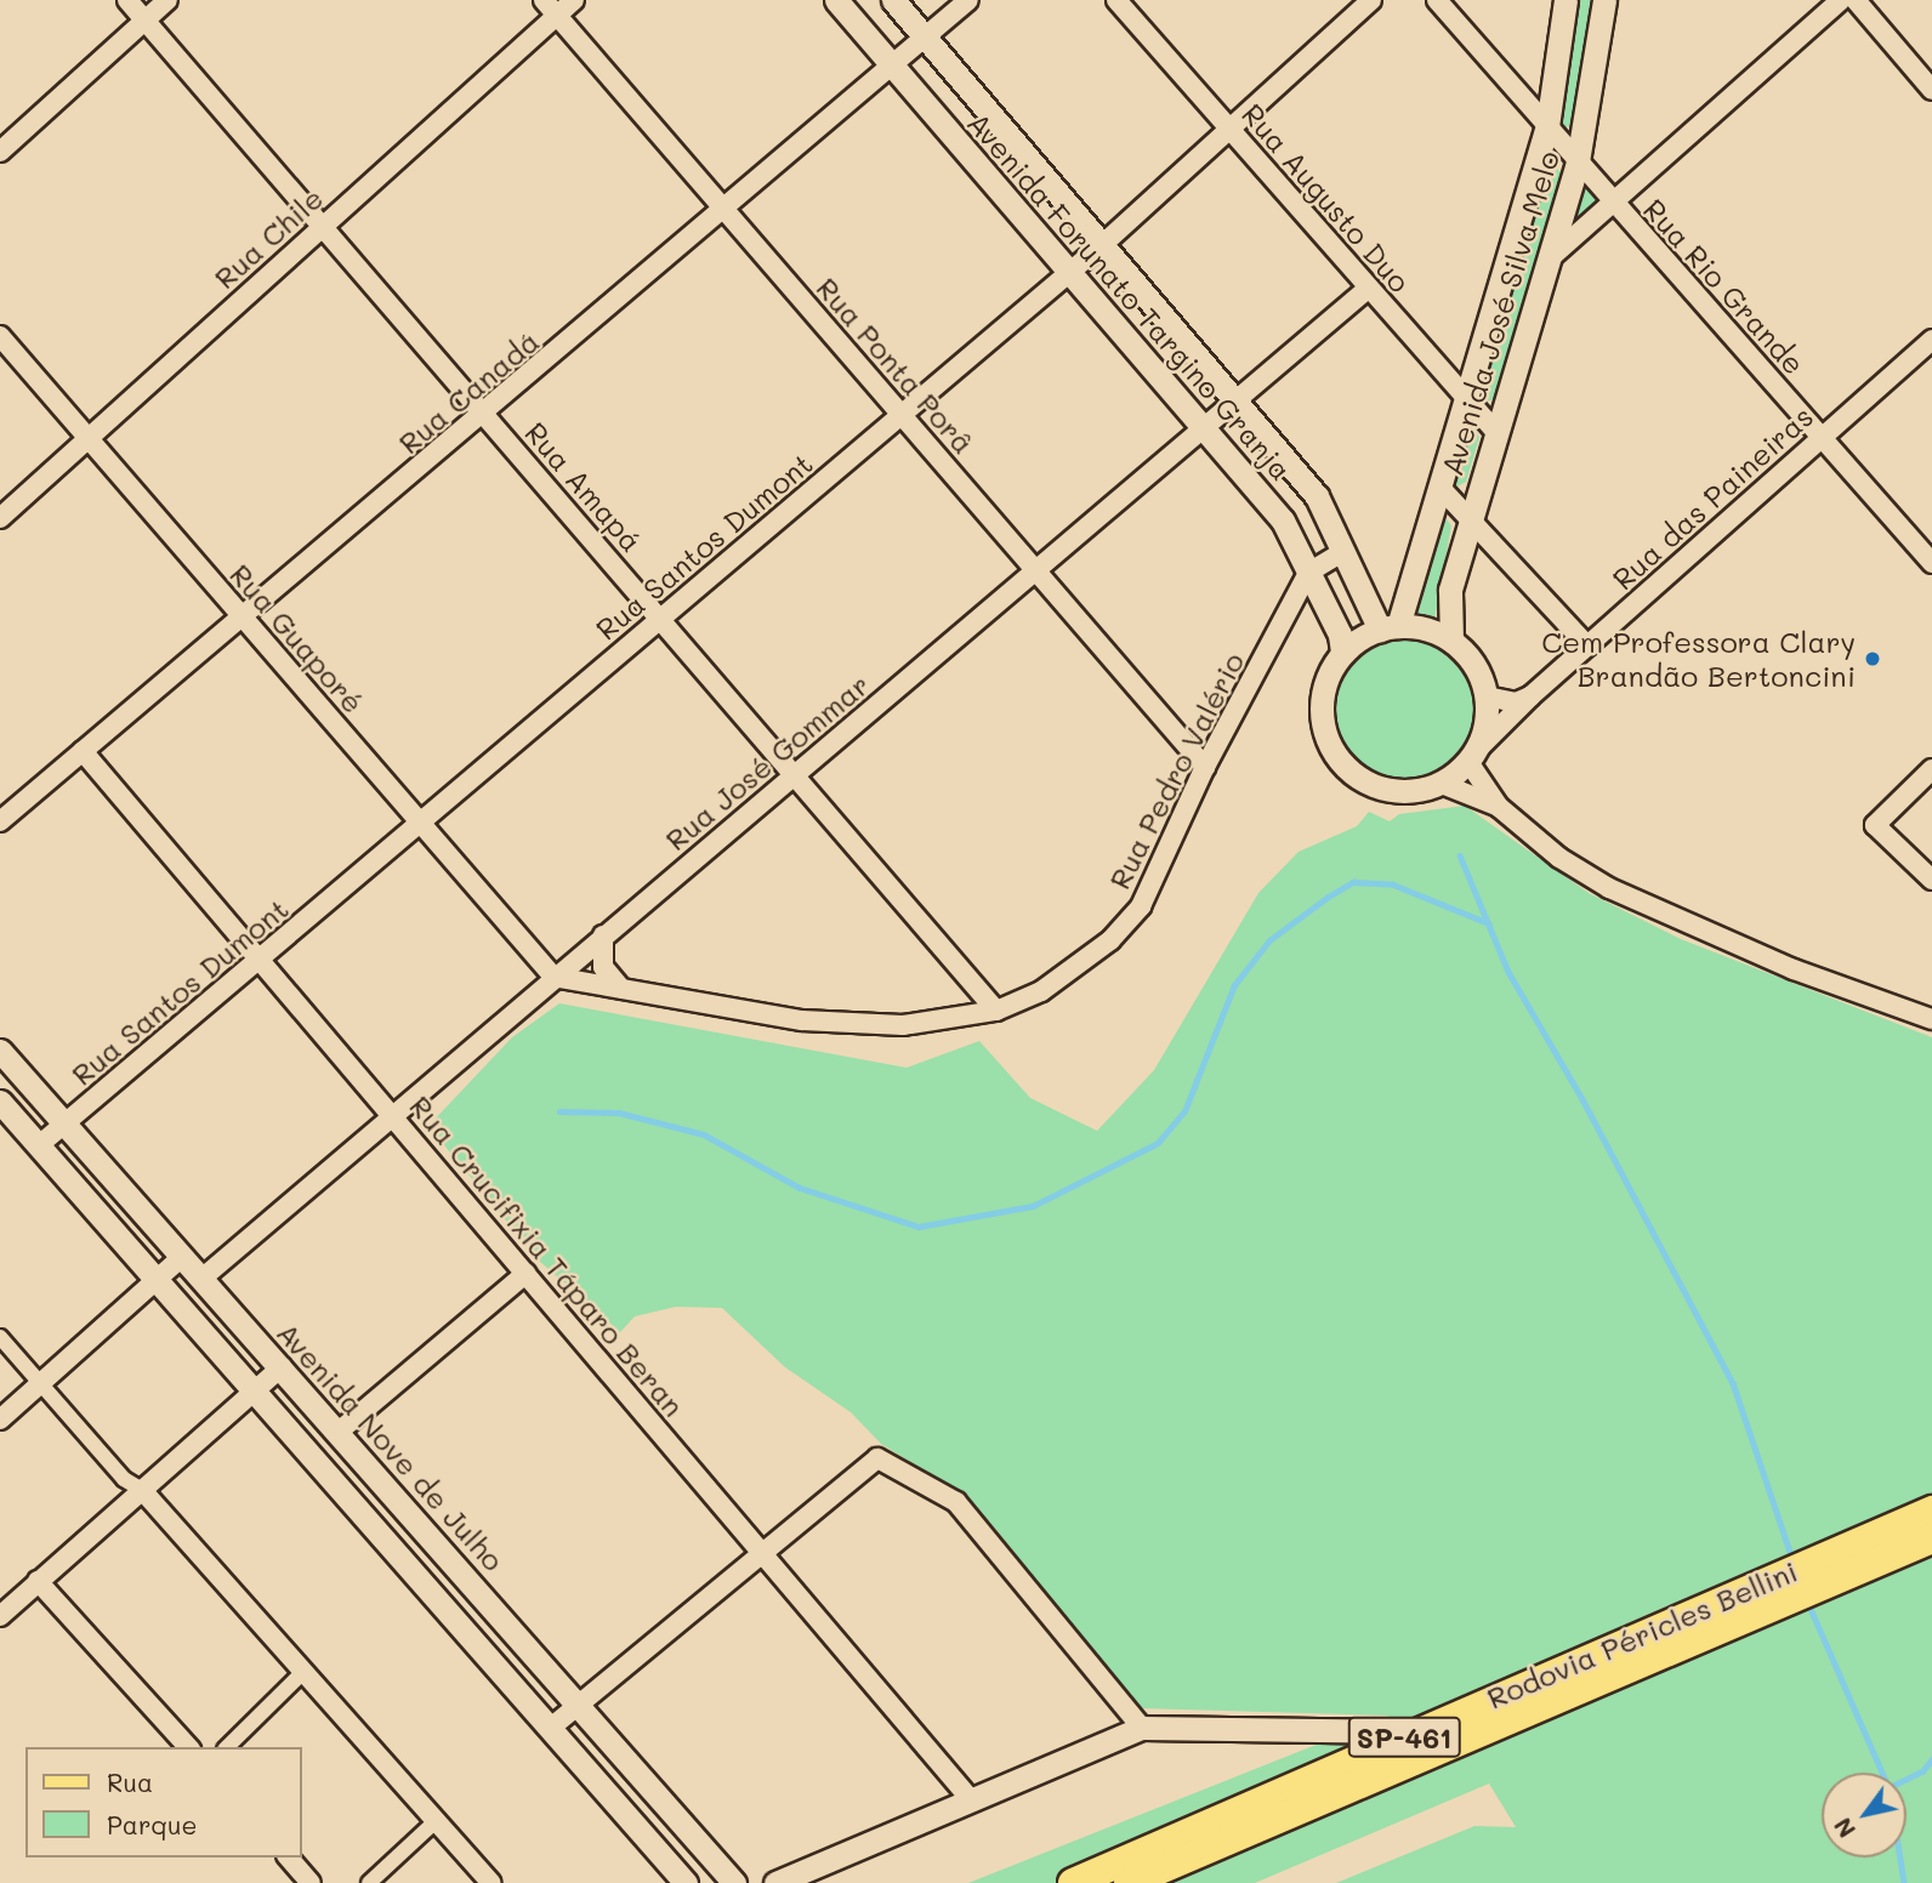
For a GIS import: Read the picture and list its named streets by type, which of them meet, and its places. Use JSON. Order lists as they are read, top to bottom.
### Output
{
  "streets": {
    "main road": ["Rodovia Péricles Bellini", "SP-461"],
    "street": [
      "Rua Augusto Duo",
      "Rua Chile",
      "Rua Rio Grande",
      "Avenida Forunato Targino Granja",
      "Avenida José Silva Melo",
      "Rua Ponta Porâ",
      "Rua Canadá",
      "Rua Amapá",
      "Rua das Paineiras",
      "Rua Santos Dumont",
      "Rua Guaporé",
      "Rua José Gommar",
      "Rua Pedro Valério",
      "Rua Crucifixia Táparo Beran",
      "Avenida Nove de Julho"
    ]
  },
  "crossings": [
    ["Rua Augusto Duo", "Avenida José Silva Melo"],
    ["Rua Augusto Duo", "Rua Santos Dumont"],
    ["Rua Augusto Duo", "Rua José Gommar"],
    ["Rua Chile", "Rua Ponta Porâ"],
    ["Rua Chile", "Rua Amapá"],
    ["Rua Chile", "Rua Guaporé"],
    ["Rua Rio Grande", "Avenida José Silva Melo"],
    ["Rua Rio Grande", "Rua das Paineiras"],
    ["Avenida Forunato Targino Granja", "Avenida José Silva Melo"],
    ["Avenida Forunato Targino Granja", "Rua Canadá"],
    ["Avenida Forunato Targino Granja", "Rua das Paineiras"],
    ["Avenida Forunato Targino Granja", "Rua Santos Dumont"],
    ["Avenida Forunato Targino Granja", "Rua José Gommar"],
    ["Avenida Forunato Targino Granja", "Rua Pedro Valério"],
    ["Avenida José Silva Melo", "Rua das Paineiras"],
    ["Rua Ponta Porâ", "Rua Canadá"],
    ["Rua Ponta Porâ", "Rua Santos Dumont"],
    ["Rua Ponta Porâ", "Rua José Gommar"],
    ["Rua Ponta Porâ", "Rua Pedro Valério"],
    ["Rua Canadá", "Rua Amapá"],
    ["Rua Canadá", "Rua Guaporé"],
    ["Rua Canadá", "Rua Crucifixia Táparo Beran"],
    ["Rua Amapá", "Rua Santos Dumont"],
    ["Rua Amapá", "Rua José Gommar"],
    ["Rua Amapá", "Rua Pedro Valério"],
    ["Rua Santos Dumont", "Rua Guaporé"],
    ["Rua Santos Dumont", "Rua Crucifixia Táparo Beran"],
    ["Rua Santos Dumont", "Avenida Nove de Julho"],
    ["Rua Guaporé", "Rua José Gommar"],
    ["Rua Guaporé", "Rua Pedro Valério"],
    ["Rua José Gommar", "Rua Pedro Valério"],
    ["Rua José Gommar", "Rua Crucifixia Táparo Beran"],
    ["Rua José Gommar", "Avenida Nove de Julho"]
  ],
  "places": ["Cem Professora Clary Brandão Bertoncini"],
  "legend": ["Rua", "Parque"],
  "north": "bottom left"
}
